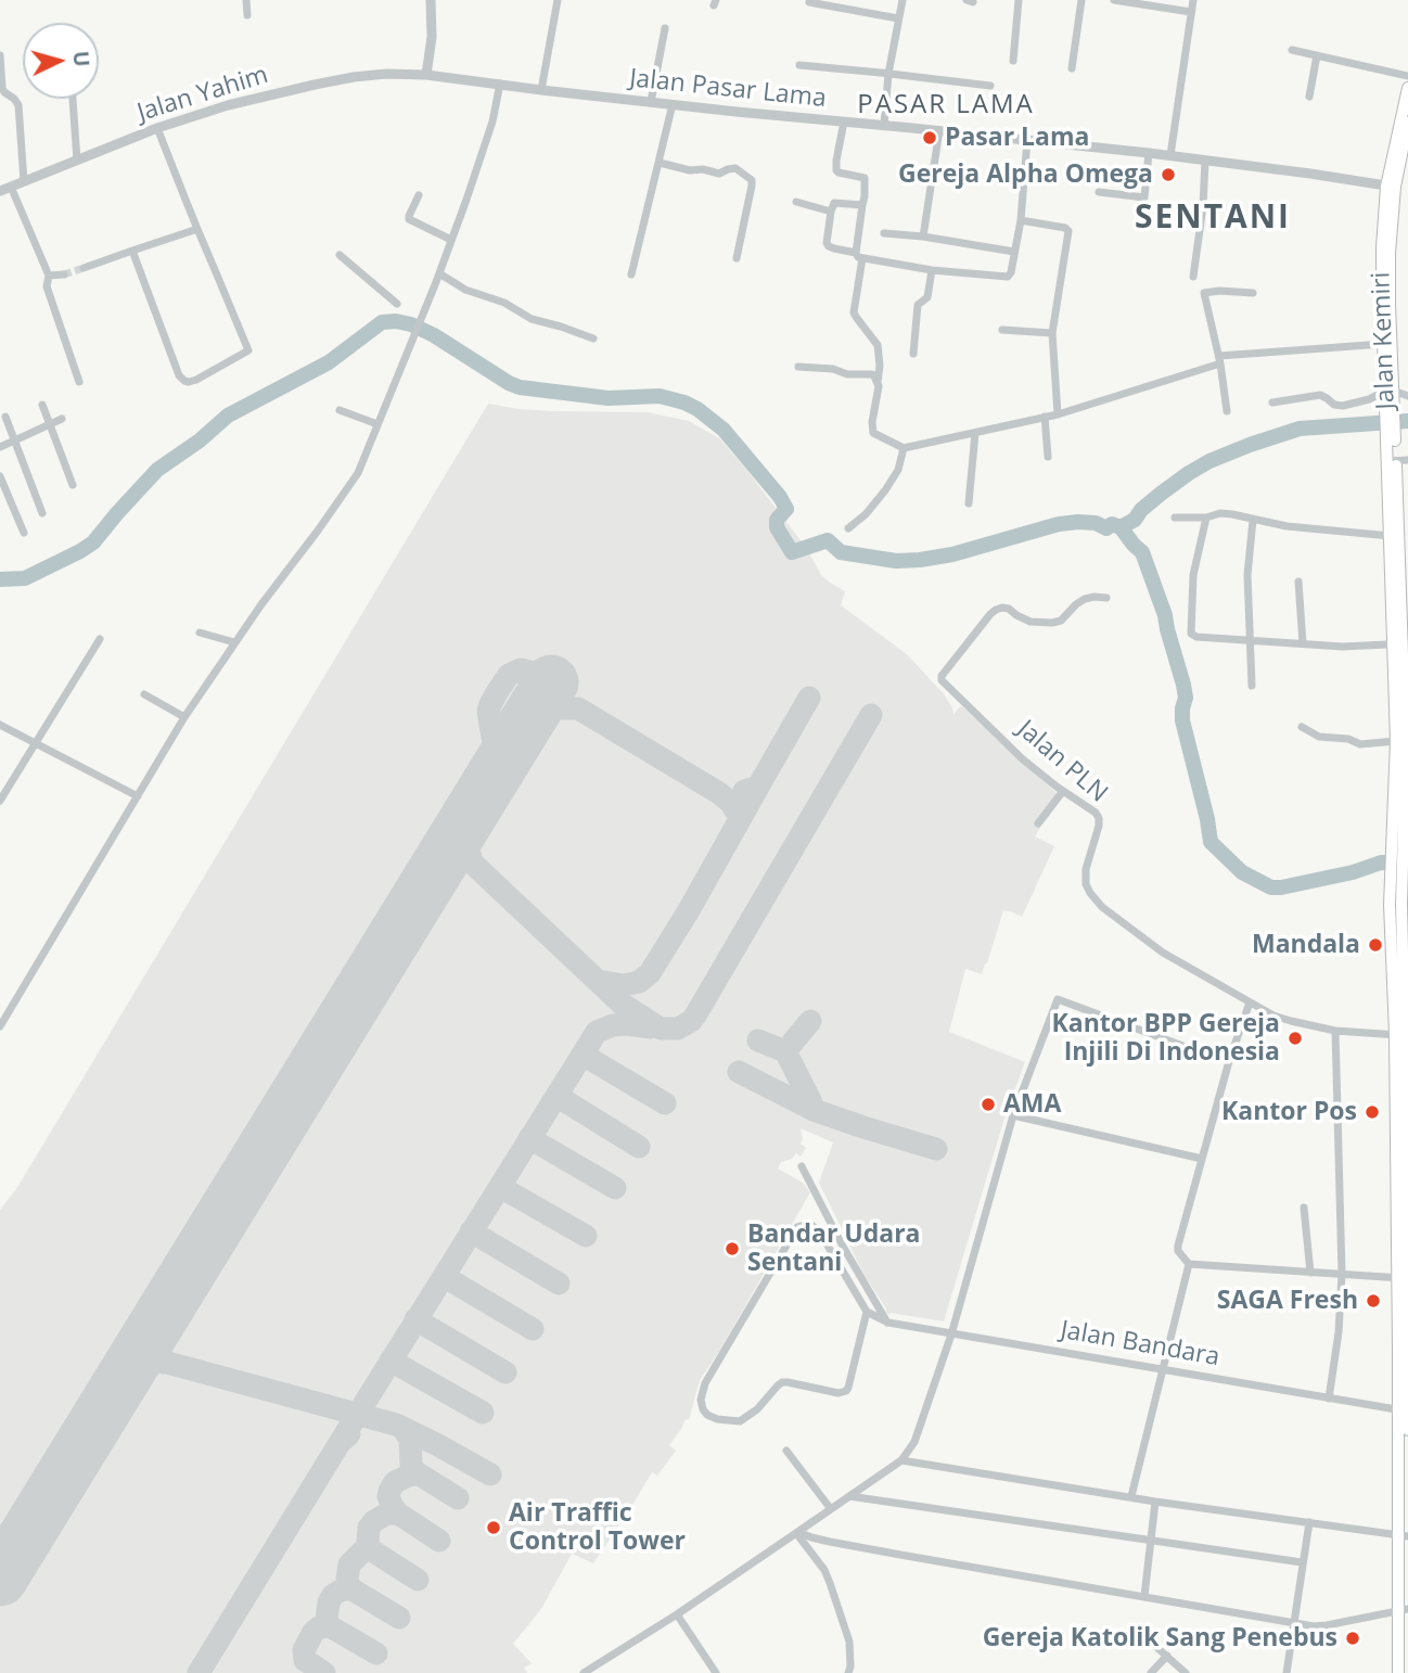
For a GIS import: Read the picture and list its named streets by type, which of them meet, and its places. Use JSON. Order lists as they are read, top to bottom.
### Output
{
  "streets": {
    "highway": ["Jalan Kemiri"],
    "street": [
      "Jalan Pasar Lama",
      "Jalan Yahim",
      "Jalan PLN",
      "Jalan Bandara"
    ]
  },
  "crossings": [
    ["Jalan Pasar Lama", "Jalan Yahim"],
    ["Jalan Pasar Lama", "Jalan Kemiri"]
  ],
  "districts": ["PASAR LAMA", "SENTANI"],
  "places": [
    "Pasar Lama",
    "Gereja Alpha Omega",
    "Mandala",
    "Kantor BPP Gereja Injili Di Indonesia",
    "AMA",
    "Kantor Pos",
    "Bandar Udara Sentani",
    "SAGA Fresh",
    "Air Traffic Control Tower",
    "Gereja Katolik Sang Penebus"
  ],
  "north": "right"
}
